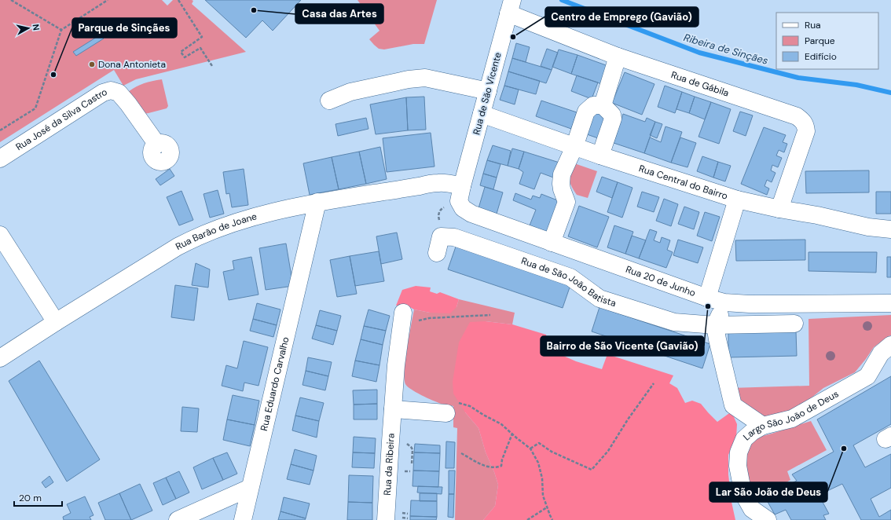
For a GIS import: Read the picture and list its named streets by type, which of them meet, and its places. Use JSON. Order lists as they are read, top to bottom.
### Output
{
  "streets": {
    "street": [
      "Rua de Gábila",
      "Rua de São Vicente",
      "Rua José da Silva Castro",
      "Rua Central do Bairro",
      "Rua Barão de Joane",
      "Rua 20 de Junho",
      "Rua de São João Batista",
      "Rua Eduardo Carvalho",
      "Largo São João de Deus",
      "Rua da Ribeira"
    ]
  },
  "crossings": [
    ["Rua de Gábila", "Rua de São Vicente"],
    ["Rua de Gábila", "Rua Central do Bairro"],
    ["Rua de São Vicente", "Rua Central do Bairro"],
    ["Rua de São Vicente", "Rua Barão de Joane"],
    ["Rua de São Vicente", "Rua 20 de Junho"],
    ["Rua Barão de Joane", "Rua 20 de Junho"],
    ["Rua Barão de Joane", "Rua Eduardo Carvalho"]
  ],
  "water": ["Ribeira de Sinçães"],
  "places": [
    "Casa das Artes",
    "Centro de Emprego (Gavião)",
    "Dona Antonieta",
    "Parque de Sinçães",
    "Bairro de São Vicente (Gavião)",
    "Lar São João de Deus"
  ],
  "legend": ["Rua", "Parque", "Edifício"],
  "scale_bar": "20 m",
  "north": "right"
}
